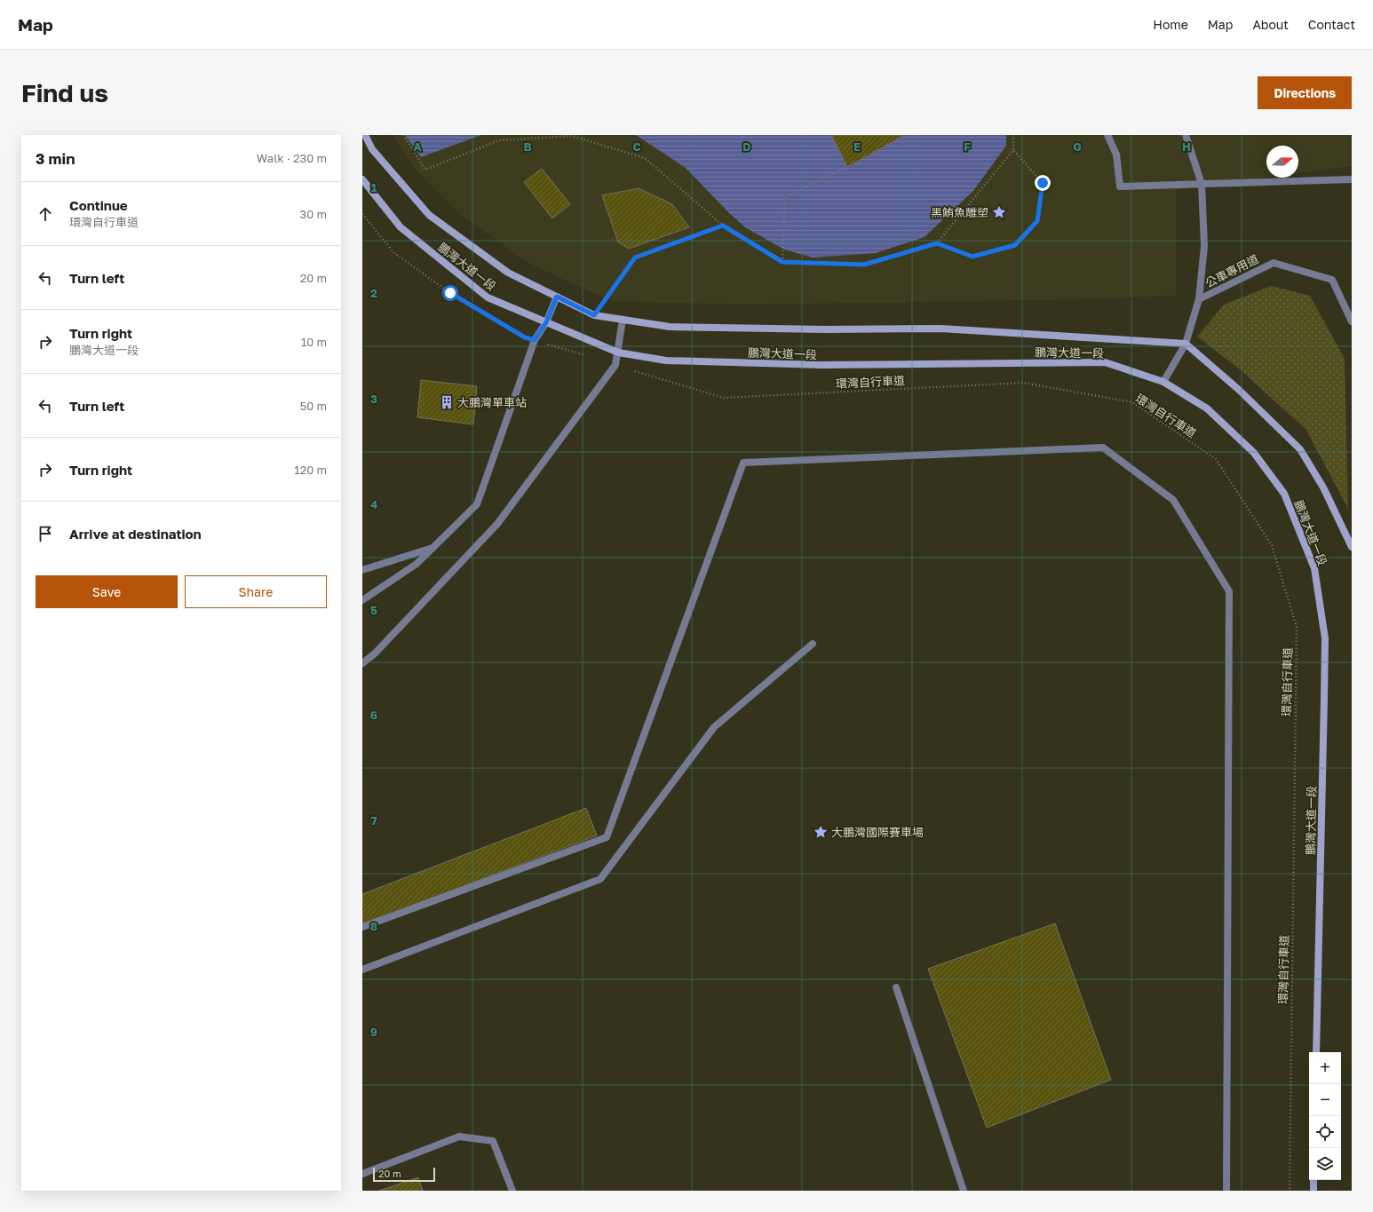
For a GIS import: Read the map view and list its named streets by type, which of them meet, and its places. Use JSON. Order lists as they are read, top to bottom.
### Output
{
  "streets": {
    "street": ["鵬灣大道一段", "公車專用道"],
    "path": ["環灣自行車道"]
  },
  "places": {
    "place": ["黑鮪魚雕塑", "大鵬灣國際賽車場"],
    "building": ["大鵬灣單車站"]
  },
  "scale_bar": "20 m",
  "north": "right",
  "page": {
    "header": "Map",
    "nav": [
      "Home",
      "Map",
      "About",
      "Contact"
    ],
    "buttons": [
      "Directions",
      ["Save", "Share"]
    ],
    "title": "Find us",
    "heading": ["3 min", "Walk · 230 m"],
    "list": [
      ["Continue", "環灣自行車道", "30 m"],
      ["Turn left", "20 m"],
      ["Turn right", "鵬灣大道一段", "10 m"],
      ["Turn left", "50 m"],
      ["Turn right", "120 m"],
      "Arrive at destination"
    ],
    "map_buttons": ["+", "−"],
    "scale": "20 m"
  },
  "grid": {
    "columns": [
      "A",
      "B",
      "C",
      "D",
      "E",
      "F",
      "G",
      "H"
    ],
    "rows": [
      "1",
      "2",
      "3",
      "4",
      "5",
      "6",
      "7",
      "8",
      "9"
    ]
  }
}
